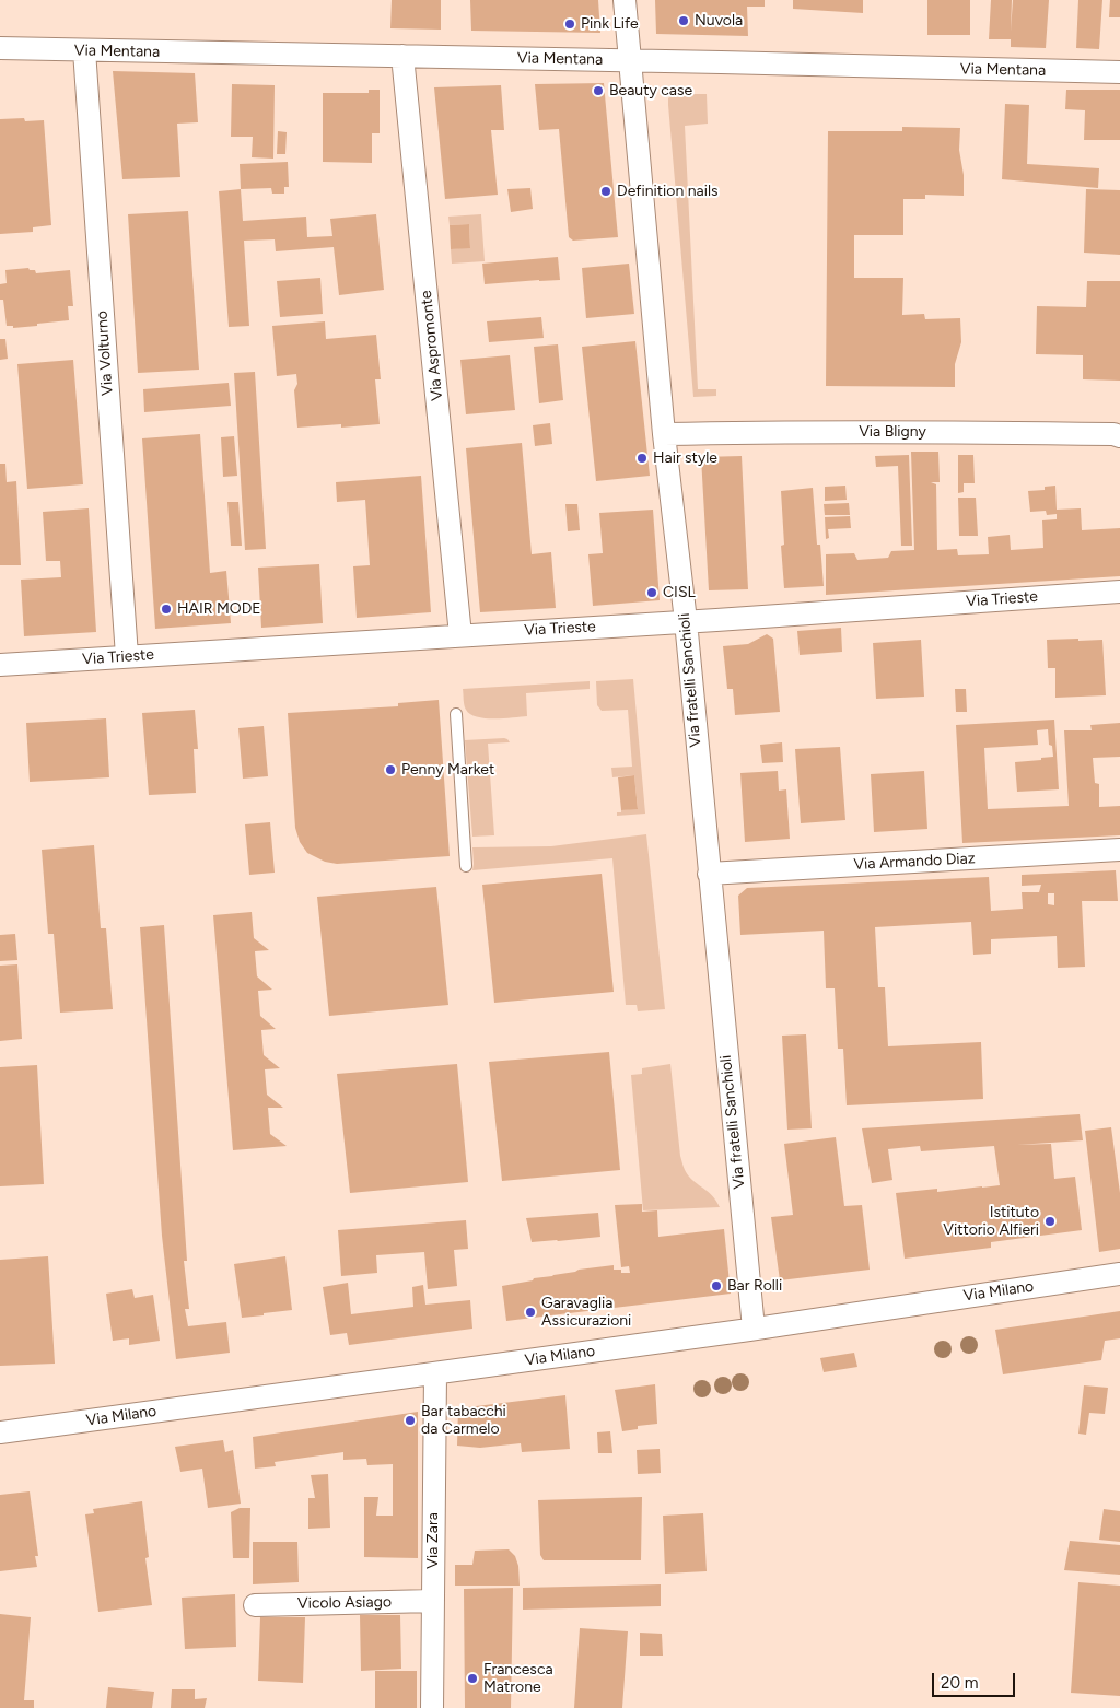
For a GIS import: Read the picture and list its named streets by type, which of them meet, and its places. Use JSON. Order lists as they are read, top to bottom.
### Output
{
  "streets": {
    "street": [
      "Via Mentana",
      "Via Aspromonte",
      "Via Volturno",
      "Via Bligny",
      "Via Trieste",
      "Via fratelli Sanchioli",
      "Via Armando Diaz",
      "Via Milano",
      "Via Zara",
      "Vicolo Asiago"
    ]
  },
  "crossings": [
    ["Via Mentana", "Via Aspromonte"],
    ["Via Mentana", "Via Volturno"],
    ["Via Mentana", "Via fratelli Sanchioli"],
    ["Via Aspromonte", "Via Trieste"],
    ["Via Volturno", "Via Trieste"],
    ["Via Bligny", "Via fratelli Sanchioli"],
    ["Via Trieste", "Via fratelli Sanchioli"],
    ["Via fratelli Sanchioli", "Via Armando Diaz"],
    ["Via fratelli Sanchioli", "Via Milano"],
    ["Via Milano", "Via Zara"],
    ["Via Zara", "Vicolo Asiago"]
  ],
  "places": [
    "Nuvola",
    "Pink Life",
    "Beauty case",
    "Definition nails",
    "Hair style",
    "CISL",
    "HAIR MODE",
    "Penny Market",
    "Istituto Vittorio Alfieri",
    "Bar Rolli",
    "Garavaglia Assicurazioni",
    "Bar tabacchi da Carmelo",
    "Francesca Matrone"
  ],
  "scale_bar": "20 m"
}
